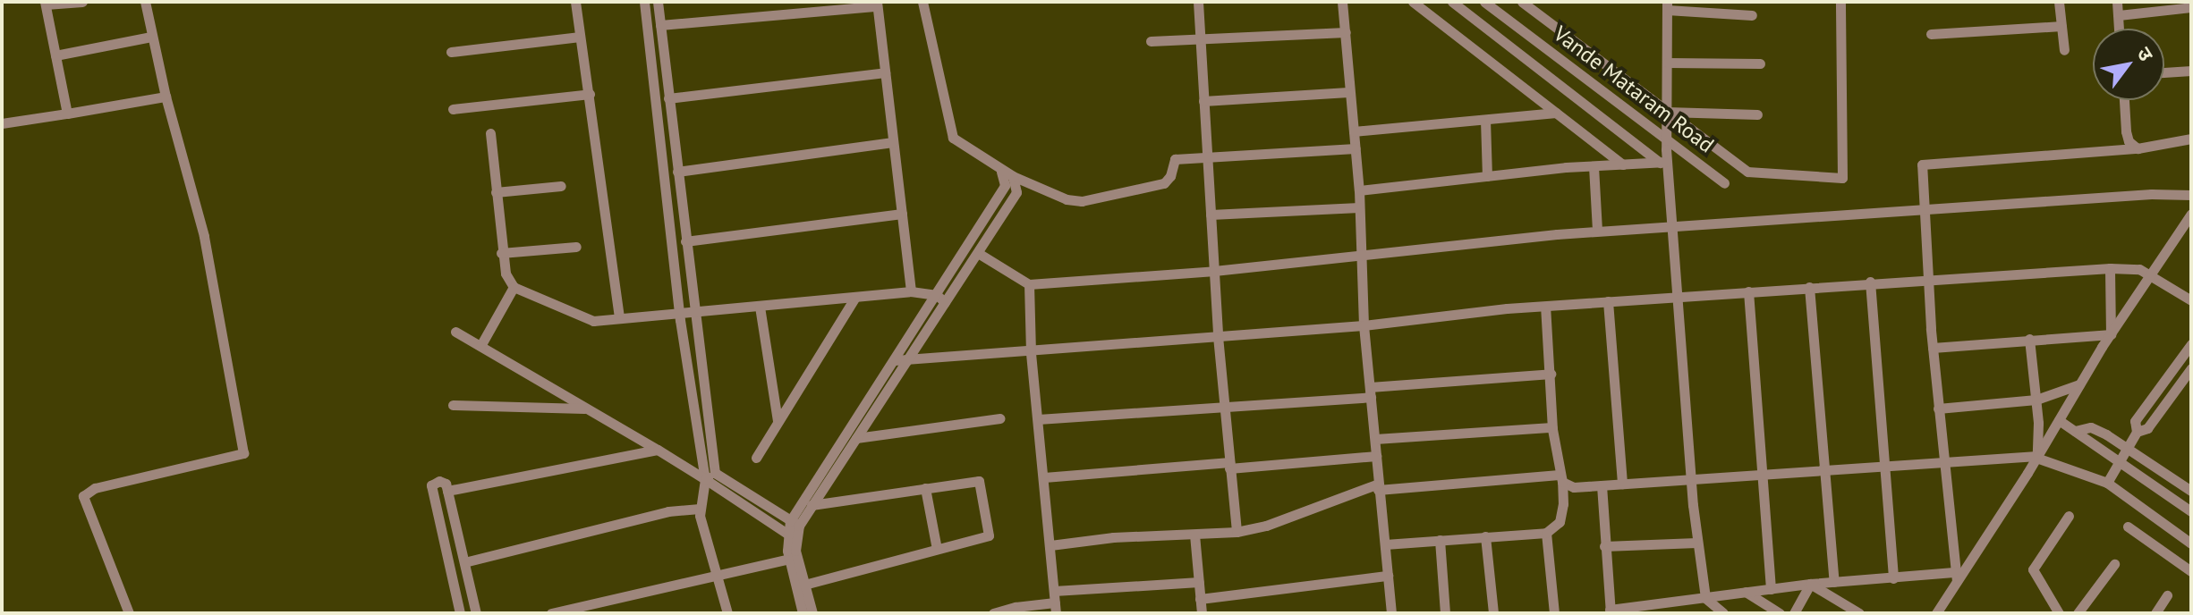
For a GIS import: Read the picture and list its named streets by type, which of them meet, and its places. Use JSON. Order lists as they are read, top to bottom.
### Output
{
  "streets": {
    "street": ["Vande Mataram Road"]
  },
  "north": "top right"
}
